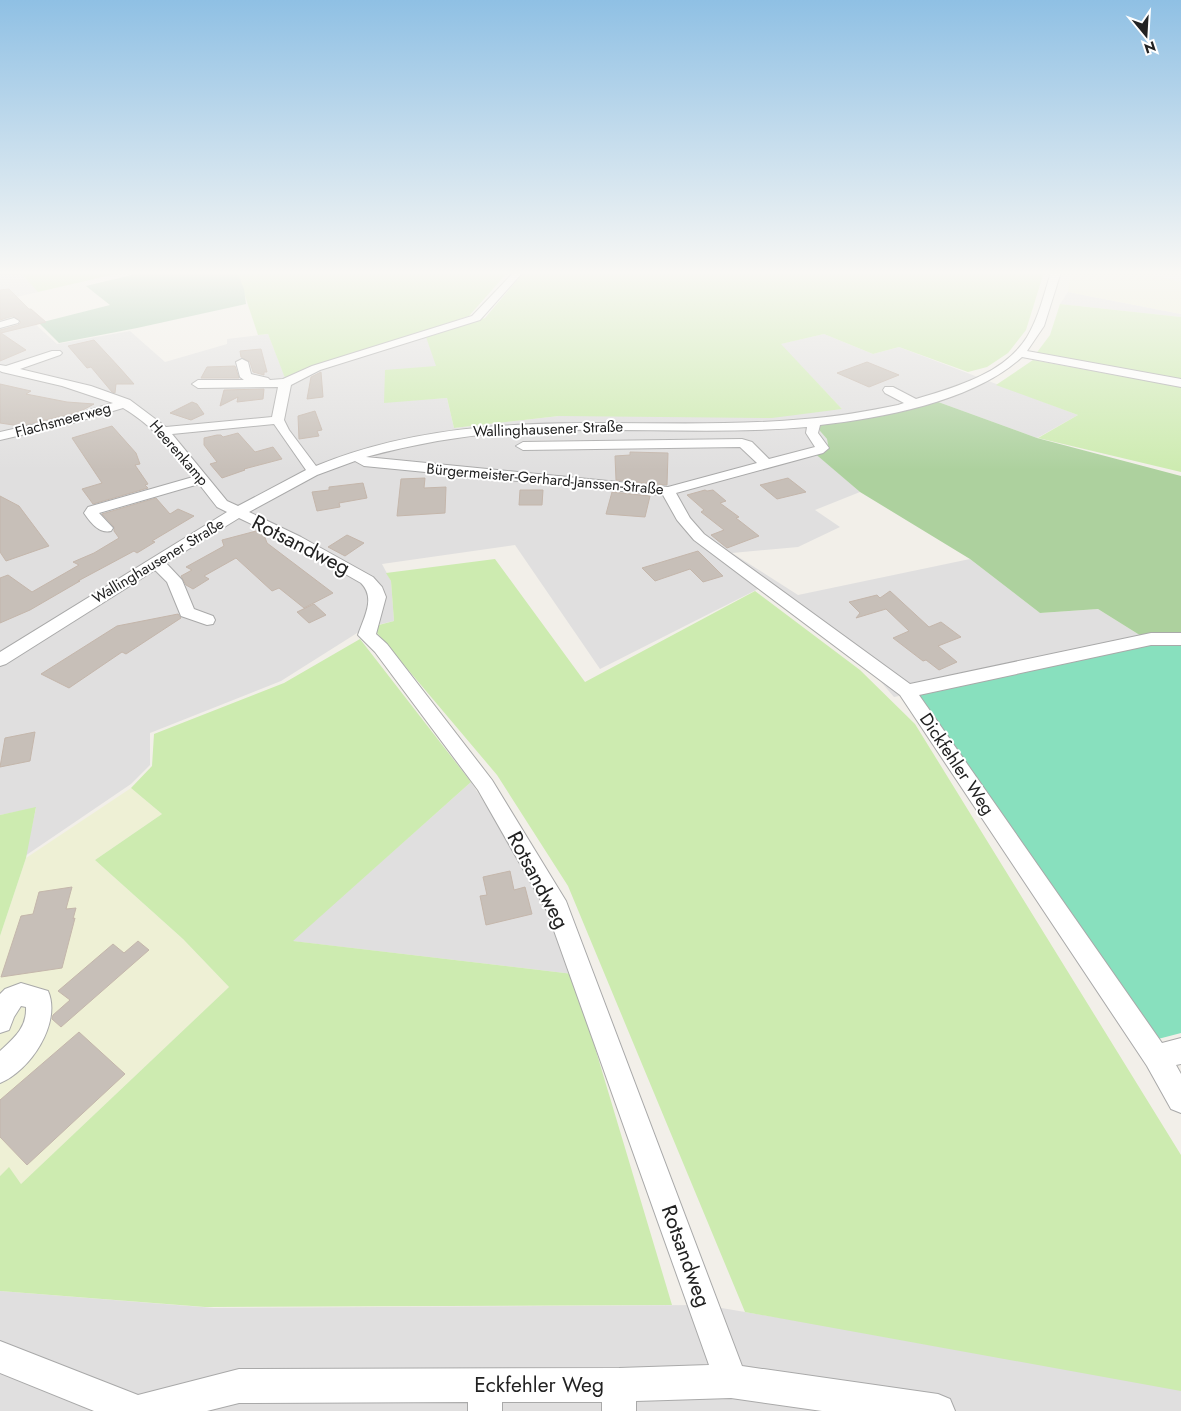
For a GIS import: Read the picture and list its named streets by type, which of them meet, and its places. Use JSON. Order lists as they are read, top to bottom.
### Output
{
  "streets": {
    "street": [
      "Flachsmeerweg",
      "Wallinghausener Straße",
      "Heerenkamp",
      "Bürgermeister-Gerhard-Janssen-Straße",
      "Rotsandweg",
      "Dickfehler Weg",
      "Eckfehler Weg"
    ]
  },
  "crossings": [
    ["Flachsmeerweg", "Heerenkamp"],
    ["Wallinghausener Straße", "Heerenkamp"],
    ["Wallinghausener Straße", "Bürgermeister-Gerhard-Janssen-Straße"],
    ["Wallinghausener Straße", "Rotsandweg"],
    ["Heerenkamp", "Rotsandweg"],
    ["Bürgermeister-Gerhard-Janssen-Straße", "Dickfehler Weg"],
    ["Rotsandweg", "Eckfehler Weg"]
  ],
  "north": "bottom"
}
